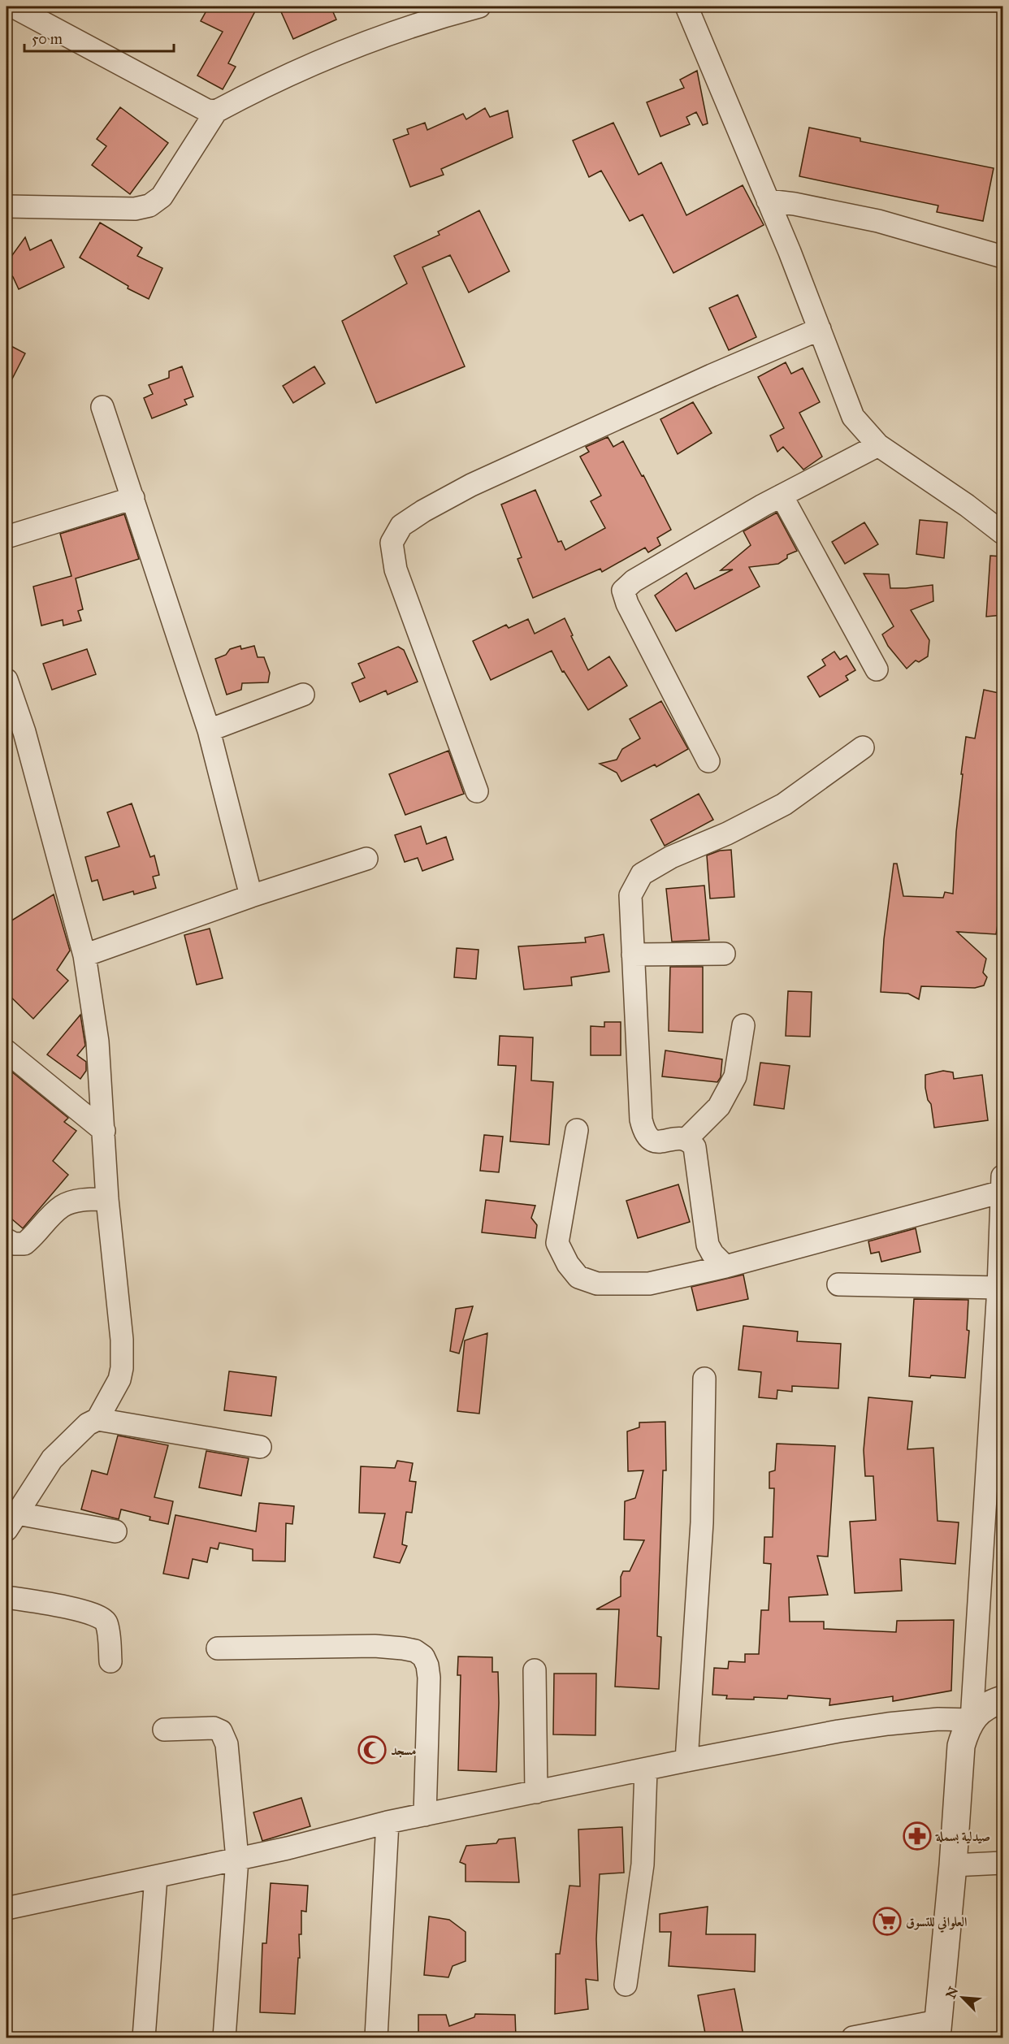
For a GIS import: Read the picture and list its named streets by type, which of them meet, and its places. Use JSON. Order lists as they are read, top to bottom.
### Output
{
  "places": {
    "mosque": ["مسجد"],
    "pharmacy": ["صيدلية بسملة"],
    "supermarket": ["العلواني للتسوق"]
  },
  "scale_bar": "50 m",
  "north": "top left"
}
